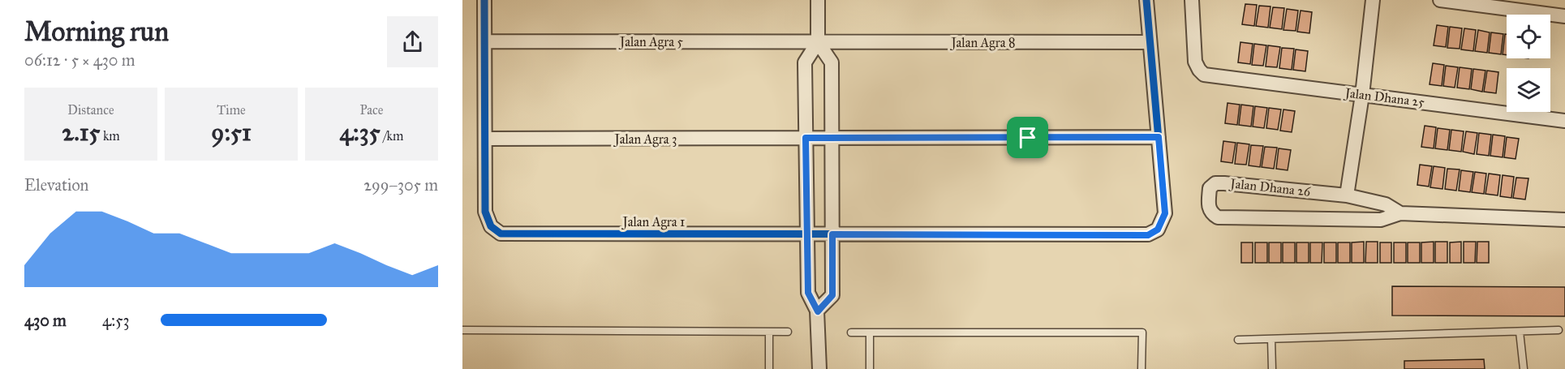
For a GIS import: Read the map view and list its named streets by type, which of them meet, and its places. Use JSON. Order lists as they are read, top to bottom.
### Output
{
  "streets": {
    "street": [
      "Jalan Agra 5",
      "Jalan Agra 8",
      "Jalan Dhana 25",
      "Jalan Agra 3",
      "Jalan Dhana 26",
      "Jalan Agra 1"
    ]
  },
  "crossings": [
    ["Jalan Agra 5", "Jalan Agra 8"],
    ["Jalan Agra 3", "Jalan Agra 1"]
  ],
  "page": {
    "heading": ["Morning run", "06:12 · 5 × 430 m"],
    "stats": [
      ["Distance", "2.15 km"],
      ["Time", "9:51"],
      ["Pace", "4:35 /km"]
    ],
    "chart": ["Elevation", "299–305 m"],
    "list": [
      {
        "name": "430 m",
        "note": "4:53"
      }
    ]
  }
}
